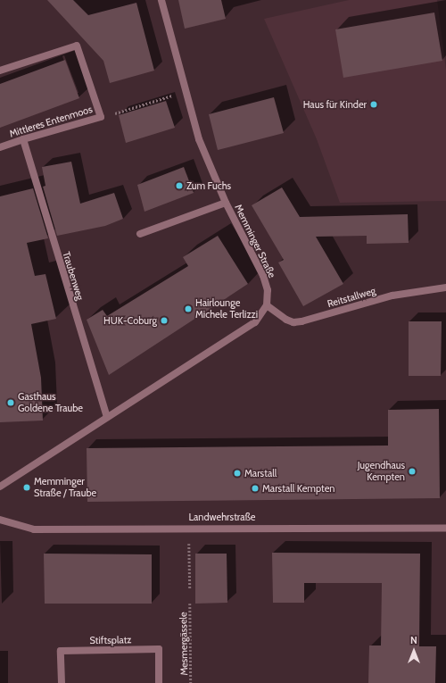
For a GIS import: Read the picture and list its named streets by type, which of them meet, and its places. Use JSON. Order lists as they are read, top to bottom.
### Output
{
  "streets": {
    "street": [
      "Mittleres Entenmoos",
      "Memminger Straße",
      "Traubenweg",
      "Reitstallweg",
      "Landwehrstraße",
      "Stiftsplatz"
    ],
    "path": ["Mesmergässele"]
  },
  "crossings": [
    ["Mittleres Entenmoos", "Traubenweg"],
    ["Memminger Straße", "Reitstallweg"]
  ],
  "places": [
    "Haus für Kinder",
    "Zum Fuchs",
    "Hairlounge Michele Terlizzi",
    "HUK-Coburg",
    "Gasthaus Goldene Traube",
    "Jugendhaus Kempten",
    "Marstall",
    "Memminger Straße / Traube",
    "Marstall Kempten"
  ],
  "north": "top"
}
